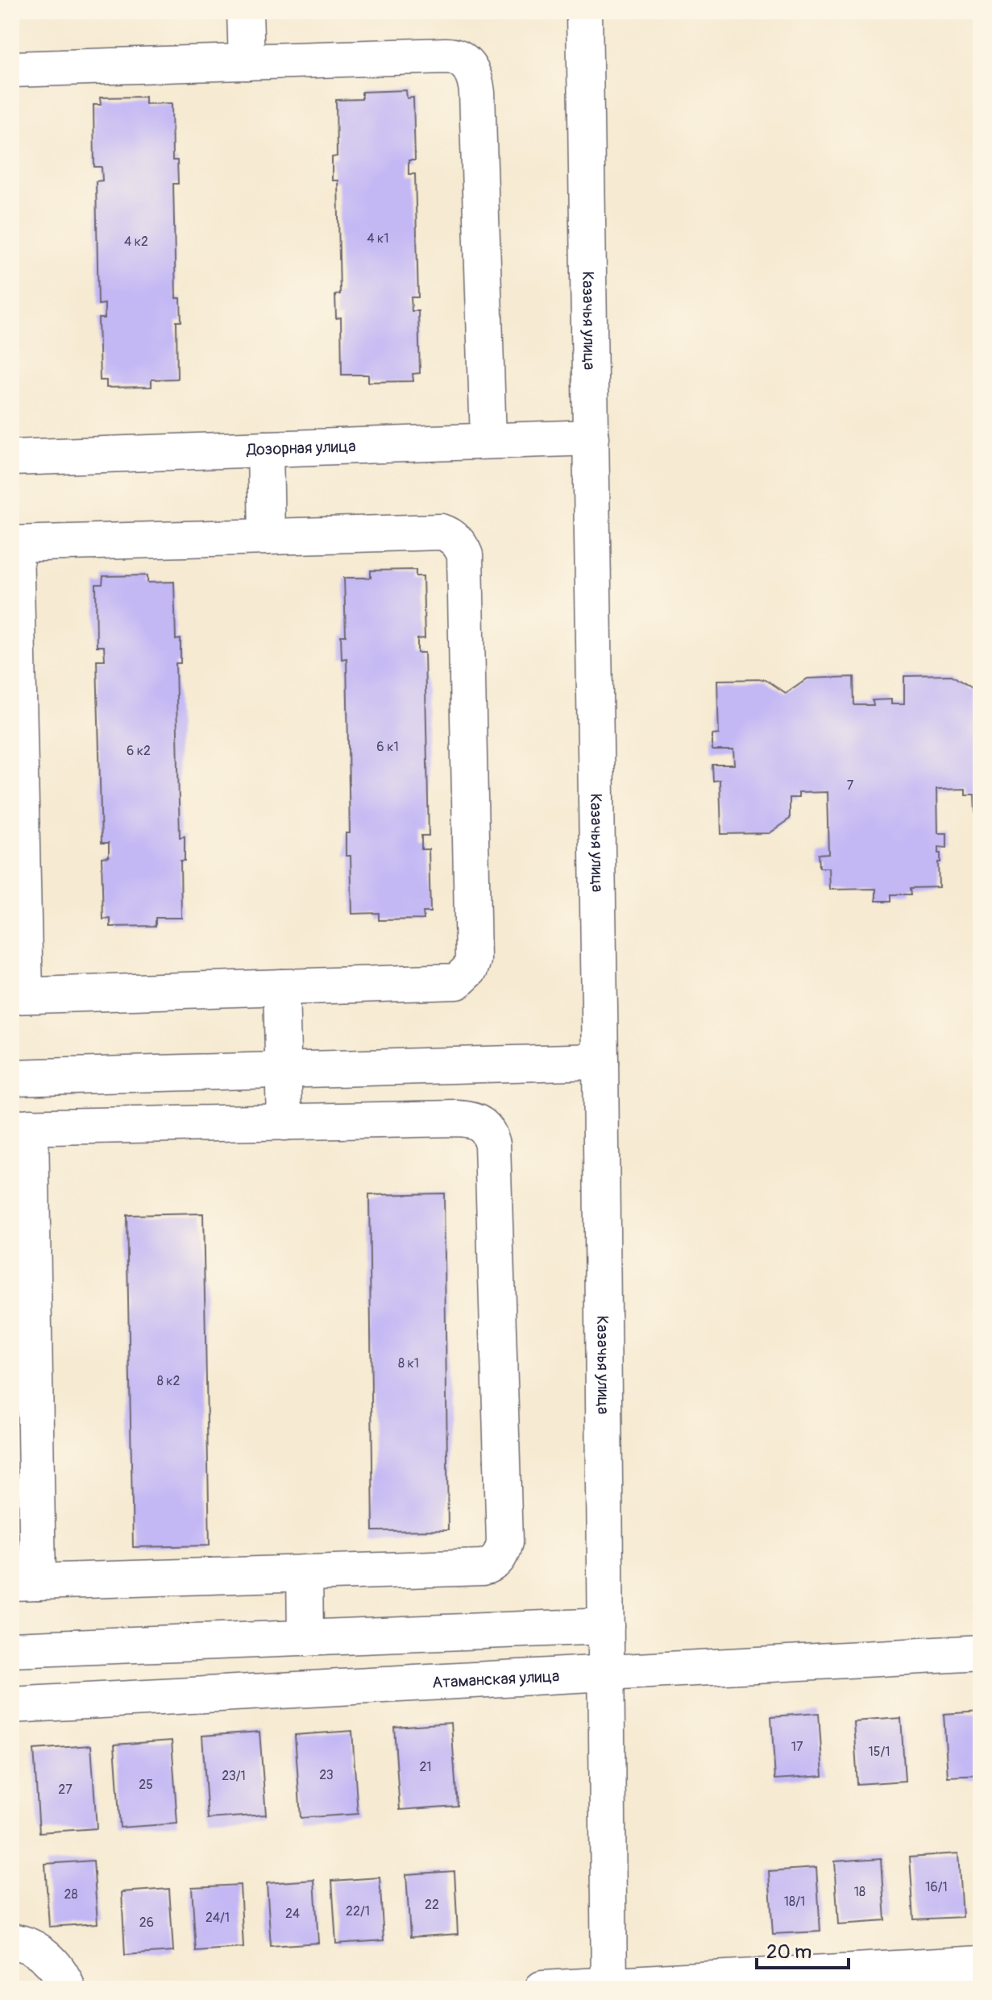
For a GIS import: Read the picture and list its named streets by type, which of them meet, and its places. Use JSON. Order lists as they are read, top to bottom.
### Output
{
  "streets": {
    "street": ["Казачья улица", "Дозорная улица", "Атаманская улица"]
  },
  "crossings": [
    ["Казачья улица", "Дозорная улица"],
    ["Казачья улица", "Атаманская улица"]
  ],
  "house_numbers": [
    "4 к1",
    "4 к2",
    "6 к1",
    "6 к2",
    "7",
    "8 к1",
    "8 к2",
    "17",
    "15/1",
    "21",
    "23",
    "23/1",
    "25",
    "27",
    "16/1",
    "18",
    "28",
    "18/1",
    "22",
    "22/1",
    "24",
    "24/1",
    "26"
  ],
  "scale_bar": "20 m"
}
